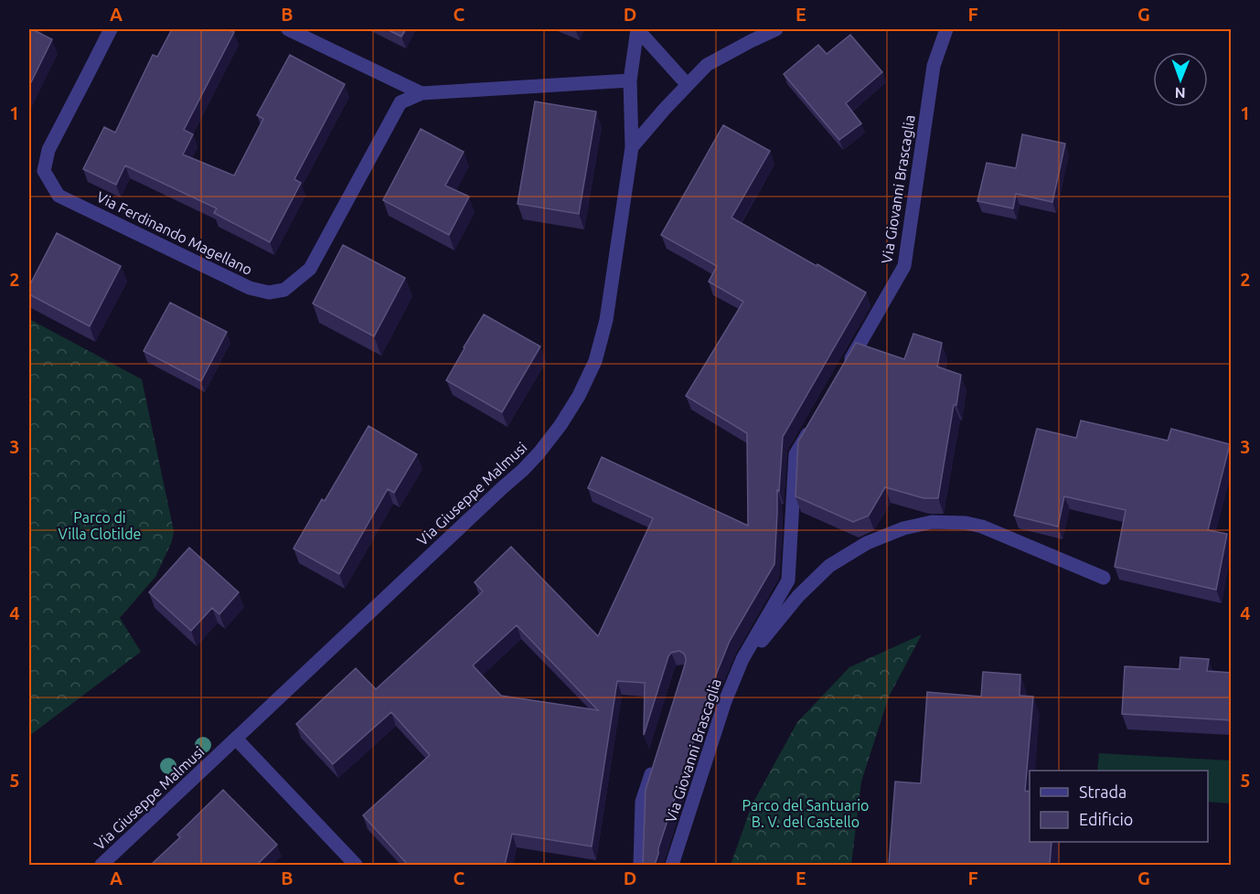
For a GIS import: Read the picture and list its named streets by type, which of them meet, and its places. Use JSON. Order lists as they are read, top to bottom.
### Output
{
  "streets": {
    "street": ["Via Giovanni Brascaglia", "Via Ferdinando Magellano", "Via Giuseppe Malmusi"]
  },
  "crossings": [
    ["Via Ferdinando Magellano", "Via Giuseppe Malmusi"]
  ],
  "parks": ["Parco di Villa Clotilde", "Parco del Santuario B. V. del Castello"],
  "legend": ["Strada", "Edificio"],
  "north": "bottom",
  "grid": {
    "columns": [
      "A",
      "B",
      "C",
      "D",
      "E",
      "F",
      "G"
    ],
    "rows": [
      "1",
      "2",
      "3",
      "4",
      "5"
    ]
  }
}
